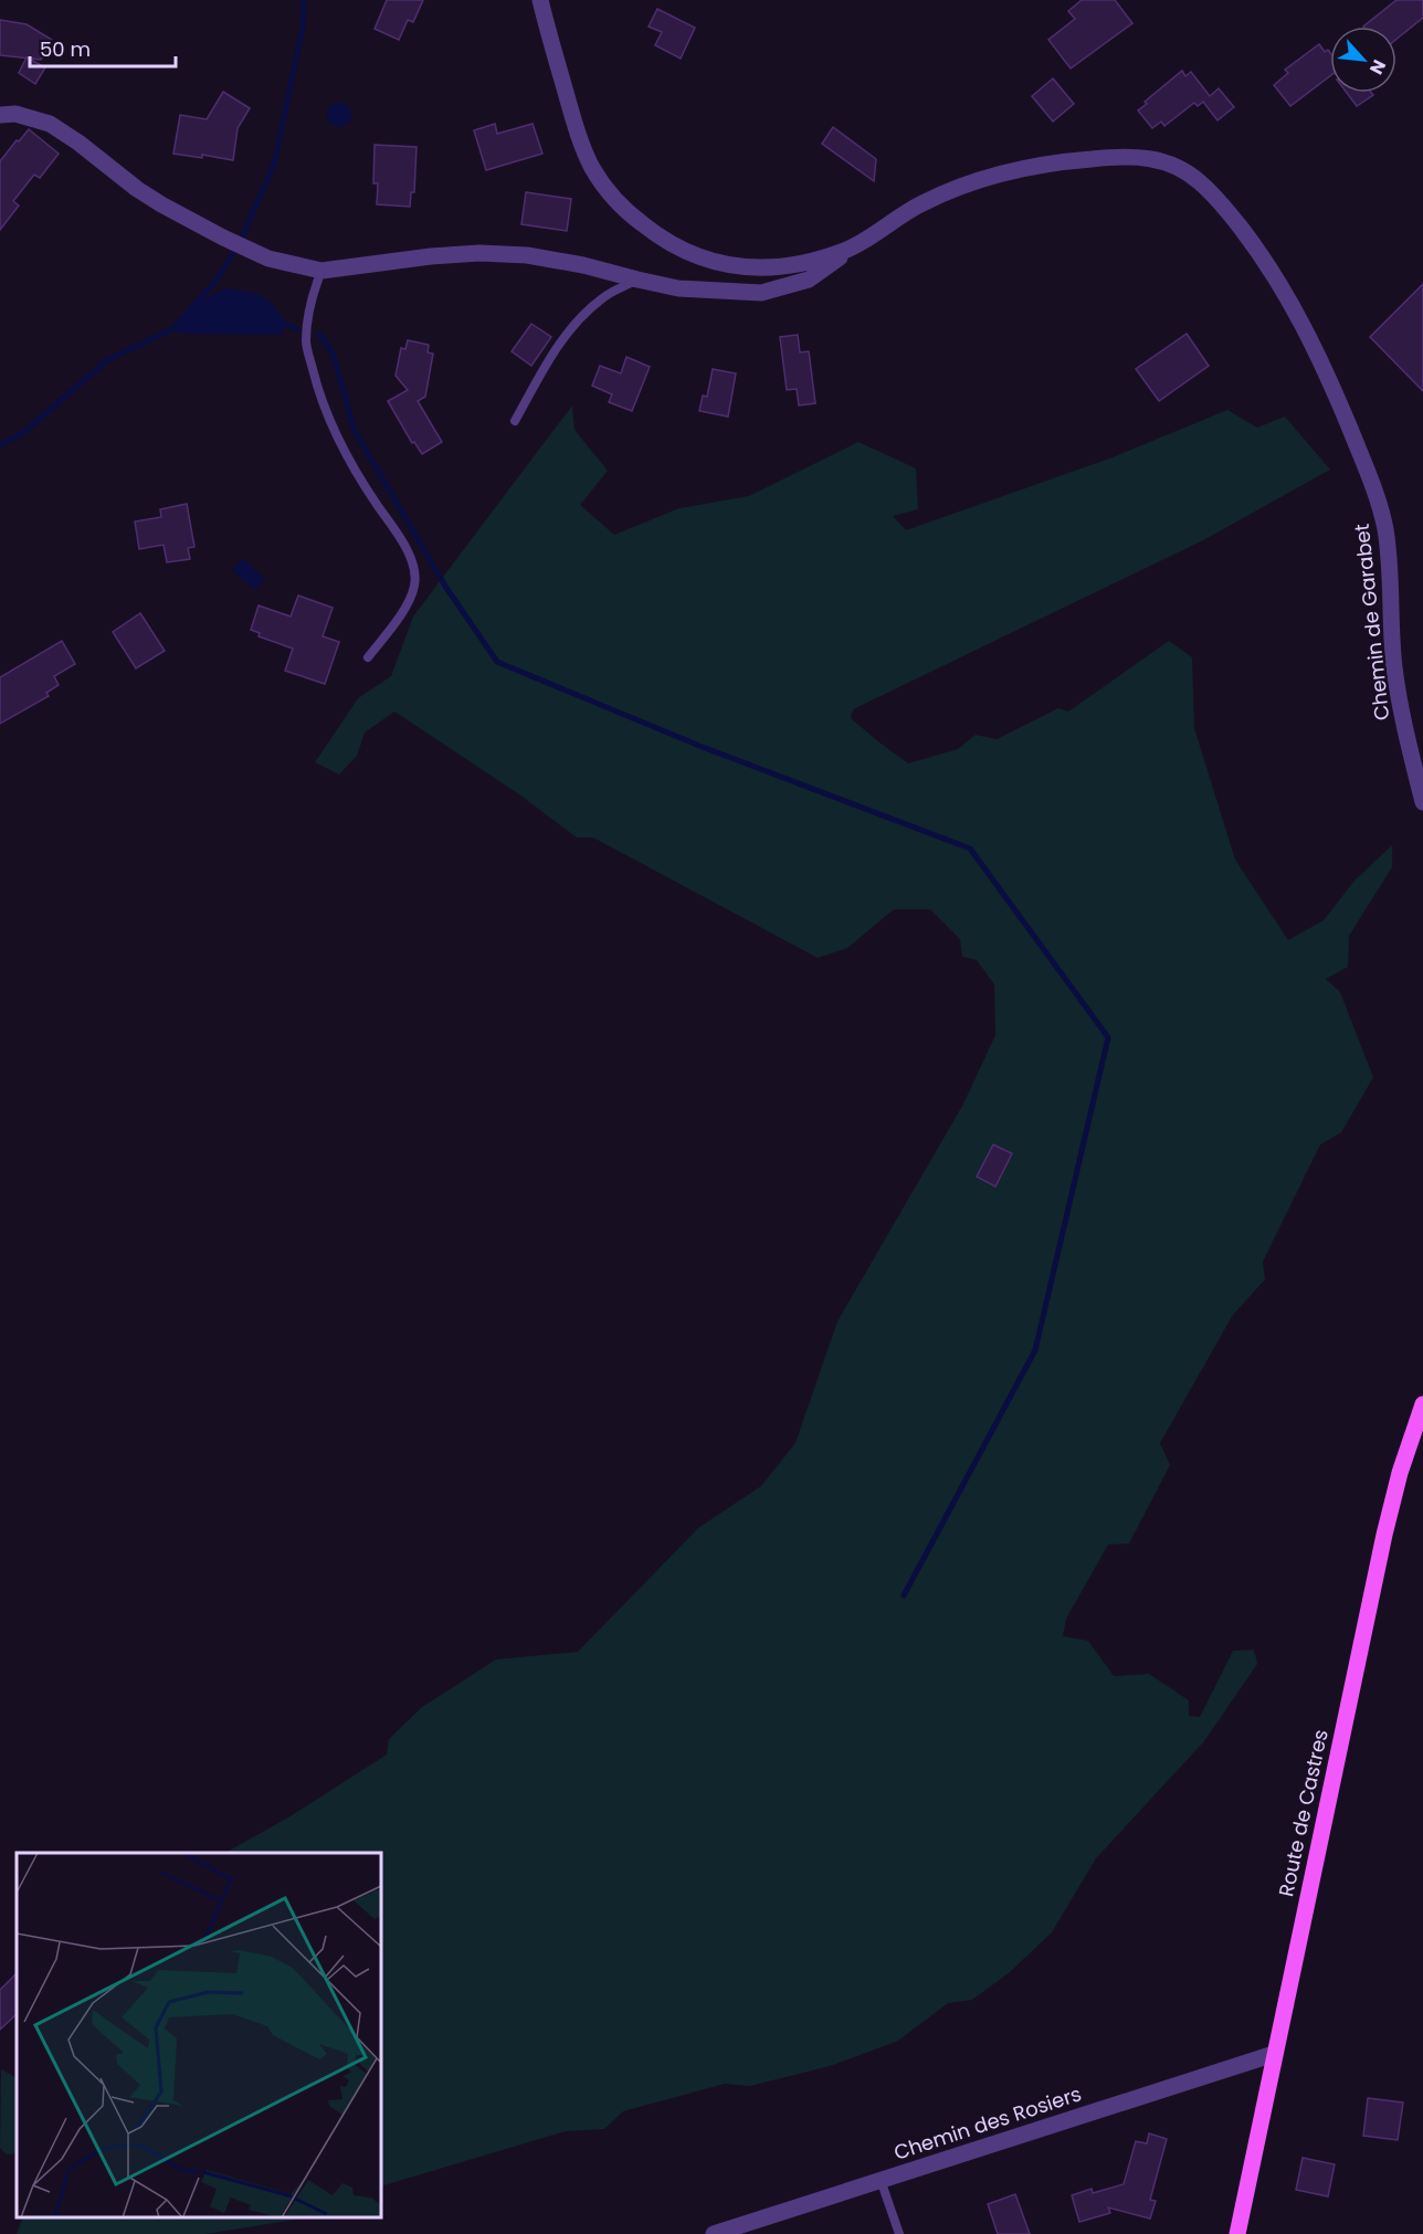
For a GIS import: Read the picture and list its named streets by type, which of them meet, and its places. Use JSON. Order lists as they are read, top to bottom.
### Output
{
  "streets": {
    "main road": ["Route de Castres"],
    "street": ["Chemin de Garabet", "Chemin des Rosiers"]
  },
  "crossings": [
    ["Route de Castres", "Chemin des Rosiers"]
  ],
  "scale_bar": "50 m",
  "north": "bottom right"
}
